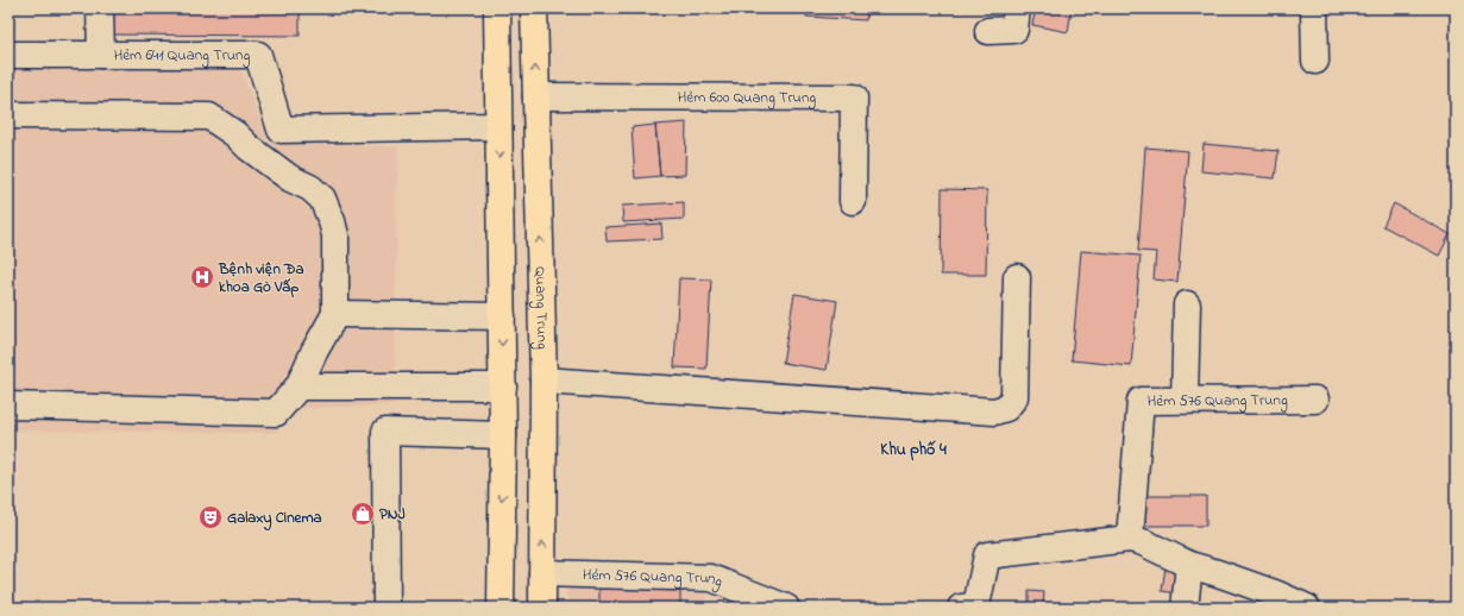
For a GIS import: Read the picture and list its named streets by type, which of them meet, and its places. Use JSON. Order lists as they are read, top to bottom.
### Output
{
  "streets": {
    "main road": ["Quang Trung"],
    "street": ["Hẻm 641 Quang Trung", "Hẻm 600 Quang Trung", "Hẻm 576 Quang Trung"]
  },
  "crossings": [
    ["Hẻm 600 Quang Trung", "Quang Trung"],
    ["Quang Trung", "Hẻm 576 Quang Trung"]
  ],
  "districts": ["Khu phố 4"],
  "places": {
    "hospital": ["Bệnh viện Đa khoa Gò Vấp"],
    "shop": ["PNJ"],
    "theatre": ["Galaxy Cinema"]
  }
}
